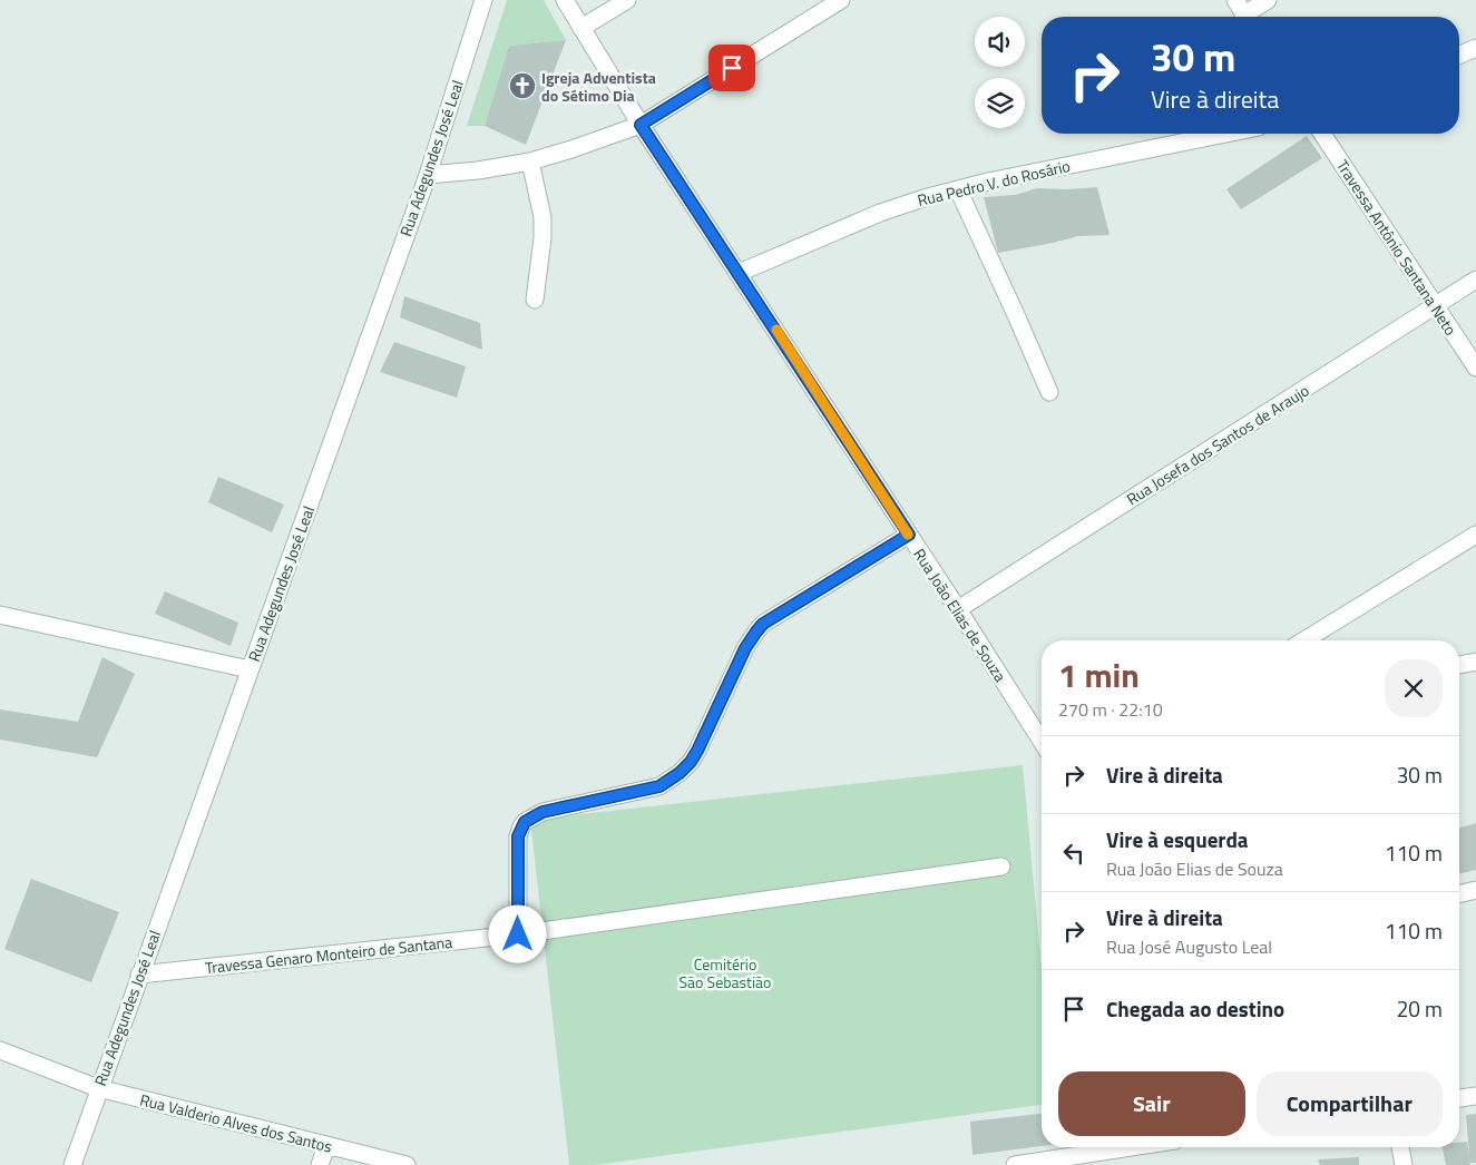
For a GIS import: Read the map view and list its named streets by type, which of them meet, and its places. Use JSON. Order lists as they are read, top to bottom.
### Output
{
  "streets": {
    "street": [
      "Rua Adegundes José Leal",
      "Rua Pedro V. do Rosário",
      "Travessa Antônio Santana Neto",
      "Rua Josefa dos Santos de Araujo",
      "Rua João Elias de Souza",
      "Travessa Genaro Monteiro de Santana",
      "Rua Valderio Alves dos Santos"
    ]
  },
  "crossings": [
    ["Rua Adegundes José Leal", "Travessa Genaro Monteiro de Santana"],
    ["Rua Adegundes José Leal", "Rua Valderio Alves dos Santos"],
    ["Rua Pedro V. do Rosário", "Rua João Elias de Souza"],
    ["Travessa Antônio Santana Neto", "Rua Josefa dos Santos de Araujo"],
    ["Rua Josefa dos Santos de Araujo", "Rua João Elias de Souza"]
  ],
  "parks": ["Cemitério São Sebastião"],
  "places": {
    "church": ["Igreja Adventista do Sétimo Dia"]
  },
  "page": {
    "turn": ["30 m", "Vire à direita"],
    "heading": ["1 min", "270 m · 22:10"],
    "list": [
      {
        "name": "Vire à direita",
        "value": "30 m"
      },
      {
        "name": "Vire à esquerda",
        "note": "Rua João Elias de Souza",
        "value": "110 m"
      },
      {
        "name": "Vire à direita",
        "note": "Rua José Augusto Leal",
        "value": "110 m"
      },
      {
        "name": "Chegada ao destino",
        "value": "20 m"
      }
    ],
    "buttons": ["Sair", "Compartilhar"]
  }
}
